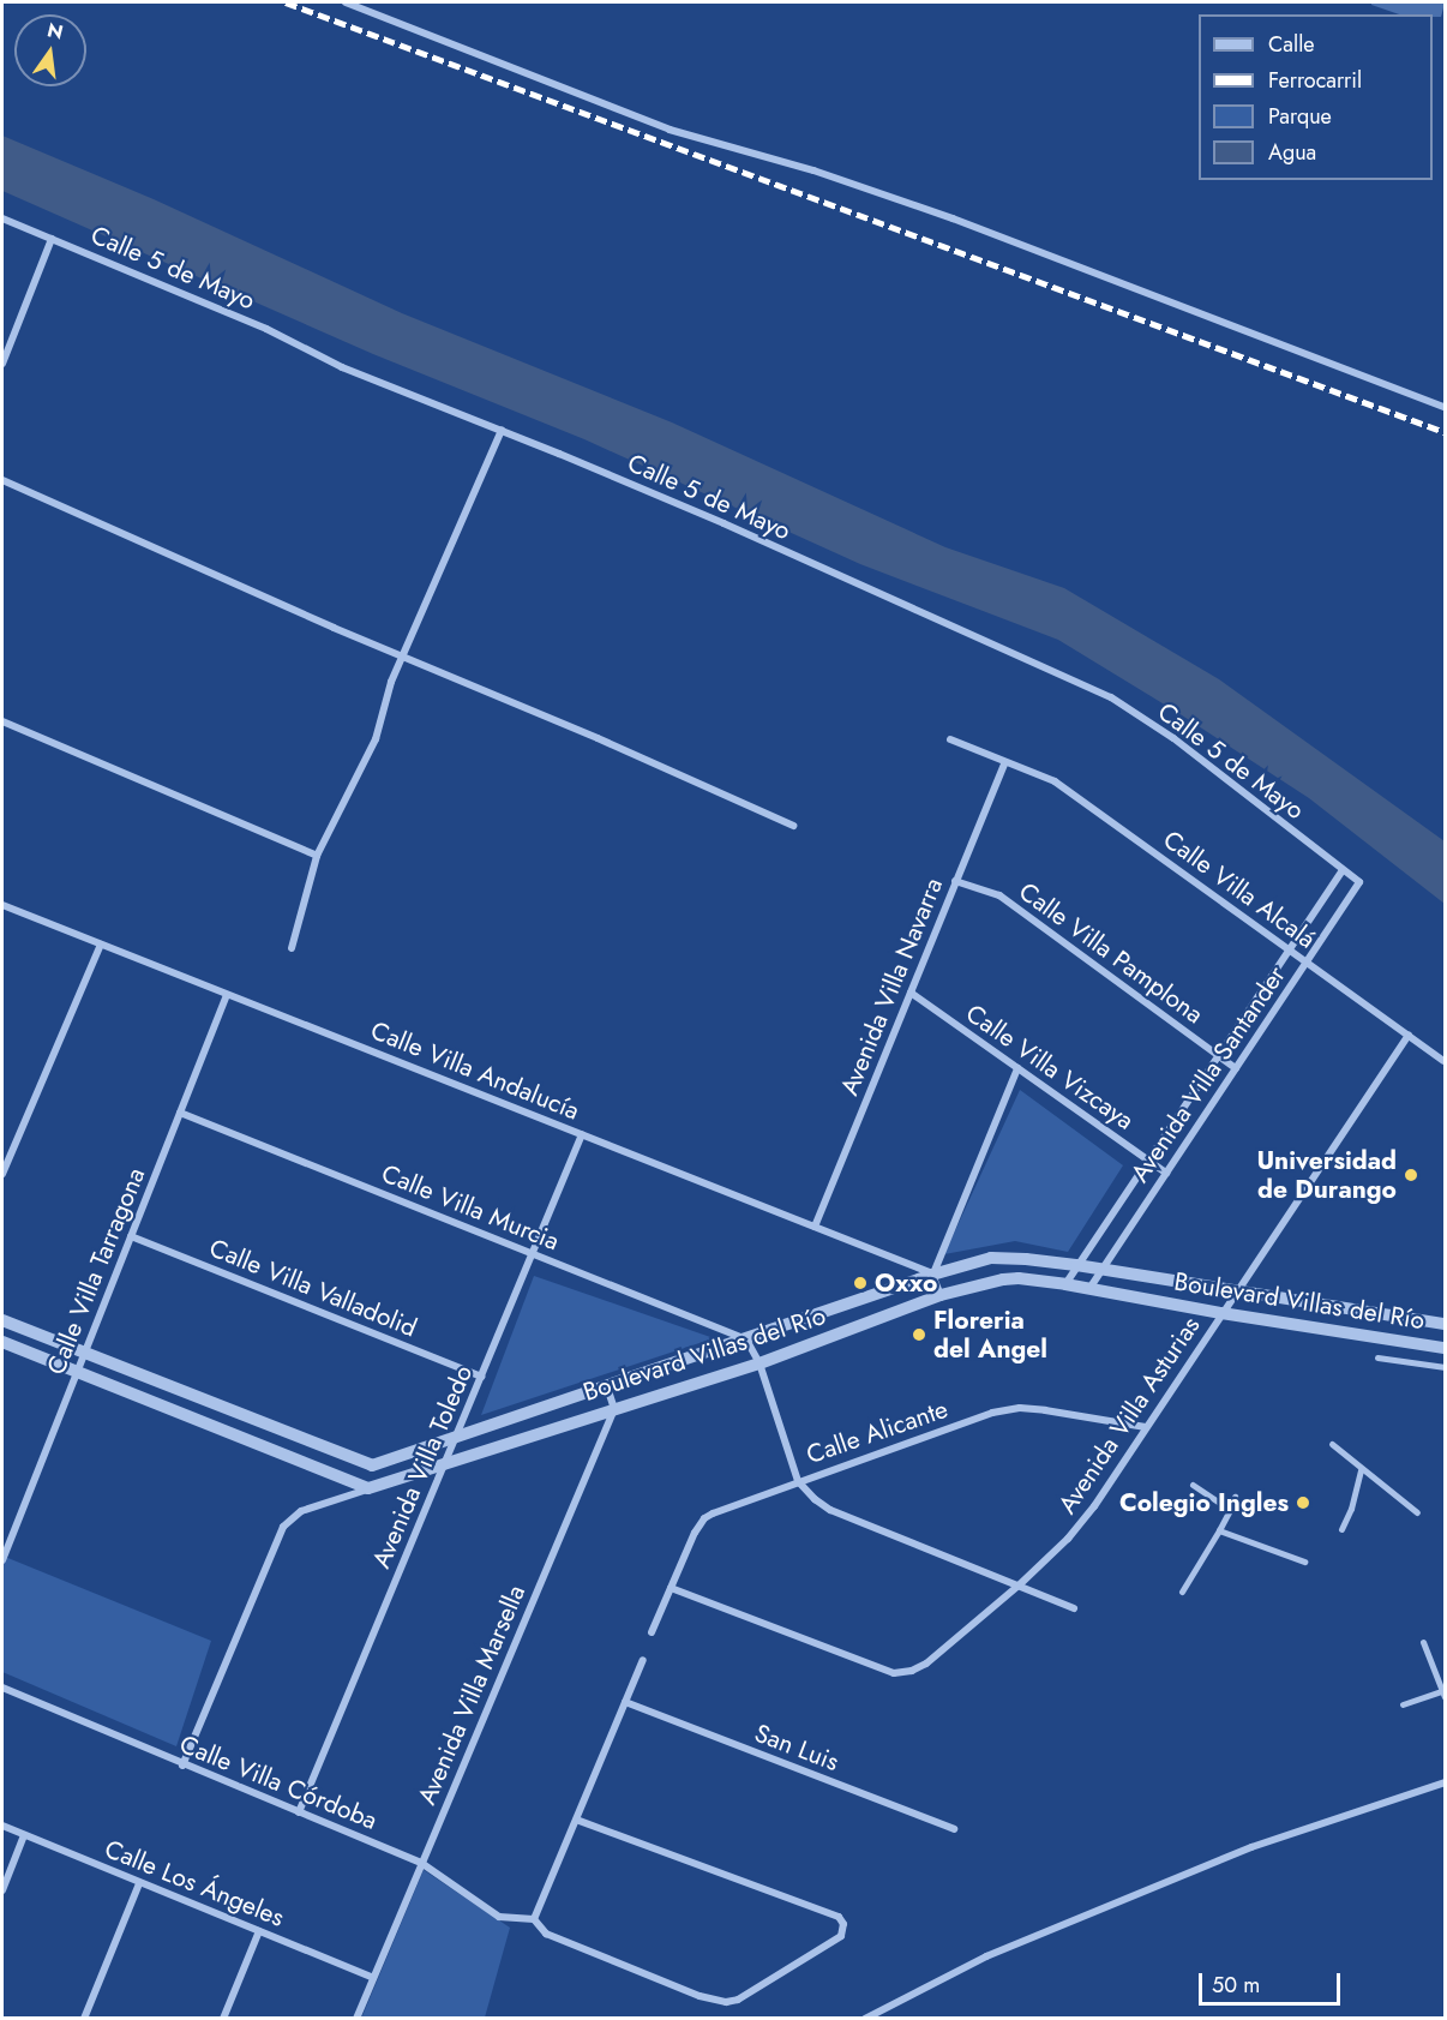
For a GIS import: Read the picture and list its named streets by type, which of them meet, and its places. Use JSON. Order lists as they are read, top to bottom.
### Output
{
  "streets": {
    "street": [
      "Calle 5 de Mayo",
      "Calle Villa Alcalá",
      "Calle Villa Pamplona",
      "Avenida Villa Navarra",
      "Calle Villa Vizcaya",
      "Calle Villa Andalucía",
      "Avenida Villa Santander",
      "Calle Villa Murcia",
      "Calle Villa Tarragona",
      "Calle Villa Valladolid",
      "Boulevard Villas del Río",
      "Avenida Villa Asturias",
      "Calle Alicante",
      "Avenida Villa Toledo",
      "Avenida Villa Marsella",
      "San Luis",
      "Calle Villa Córdoba",
      "Calle Los Ángeles"
    ]
  },
  "crossings": [
    ["Calle 5 de Mayo", "Avenida Villa Santander"],
    ["Calle Villa Alcalá", "Avenida Villa Navarra"],
    ["Calle Villa Alcalá", "Avenida Villa Santander"],
    ["Calle Villa Alcalá", "Avenida Villa Asturias"],
    ["Calle Villa Pamplona", "Avenida Villa Navarra"],
    ["Calle Villa Pamplona", "Avenida Villa Santander"],
    ["Avenida Villa Navarra", "Calle Villa Vizcaya"],
    ["Avenida Villa Navarra", "Calle Villa Andalucía"],
    ["Calle Villa Vizcaya", "Avenida Villa Santander"],
    ["Calle Villa Andalucía", "Calle Villa Tarragona"],
    ["Calle Villa Andalucía", "Boulevard Villas del Río"],
    ["Calle Villa Andalucía", "Avenida Villa Toledo"],
    ["Avenida Villa Santander", "Boulevard Villas del Río"],
    ["Calle Villa Murcia", "Calle Villa Tarragona"],
    ["Calle Villa Murcia", "Boulevard Villas del Río"],
    ["Calle Villa Murcia", "Avenida Villa Toledo"],
    ["Calle Villa Tarragona", "Calle Villa Valladolid"],
    ["Calle Villa Tarragona", "Boulevard Villas del Río"],
    ["Calle Villa Valladolid", "Avenida Villa Toledo"],
    ["Boulevard Villas del Río", "Avenida Villa Asturias"],
    ["Boulevard Villas del Río", "Avenida Villa Toledo"],
    ["Boulevard Villas del Río", "Avenida Villa Marsella"],
    ["Avenida Villa Asturias", "Calle Alicante"],
    ["Avenida Villa Toledo", "Calle Villa Córdoba"],
    ["Avenida Villa Marsella", "Calle Villa Córdoba"],
    ["Avenida Villa Marsella", "Calle Los Ángeles"]
  ],
  "places": [
    "Universidad de Durango",
    "Oxxo",
    "Floreria del Angel",
    "Colegio Ingles"
  ],
  "legend": [
    "Calle",
    "Ferrocarril",
    "Parque",
    "Agua"
  ],
  "scale_bar": "50 m",
  "north": "top"
}
